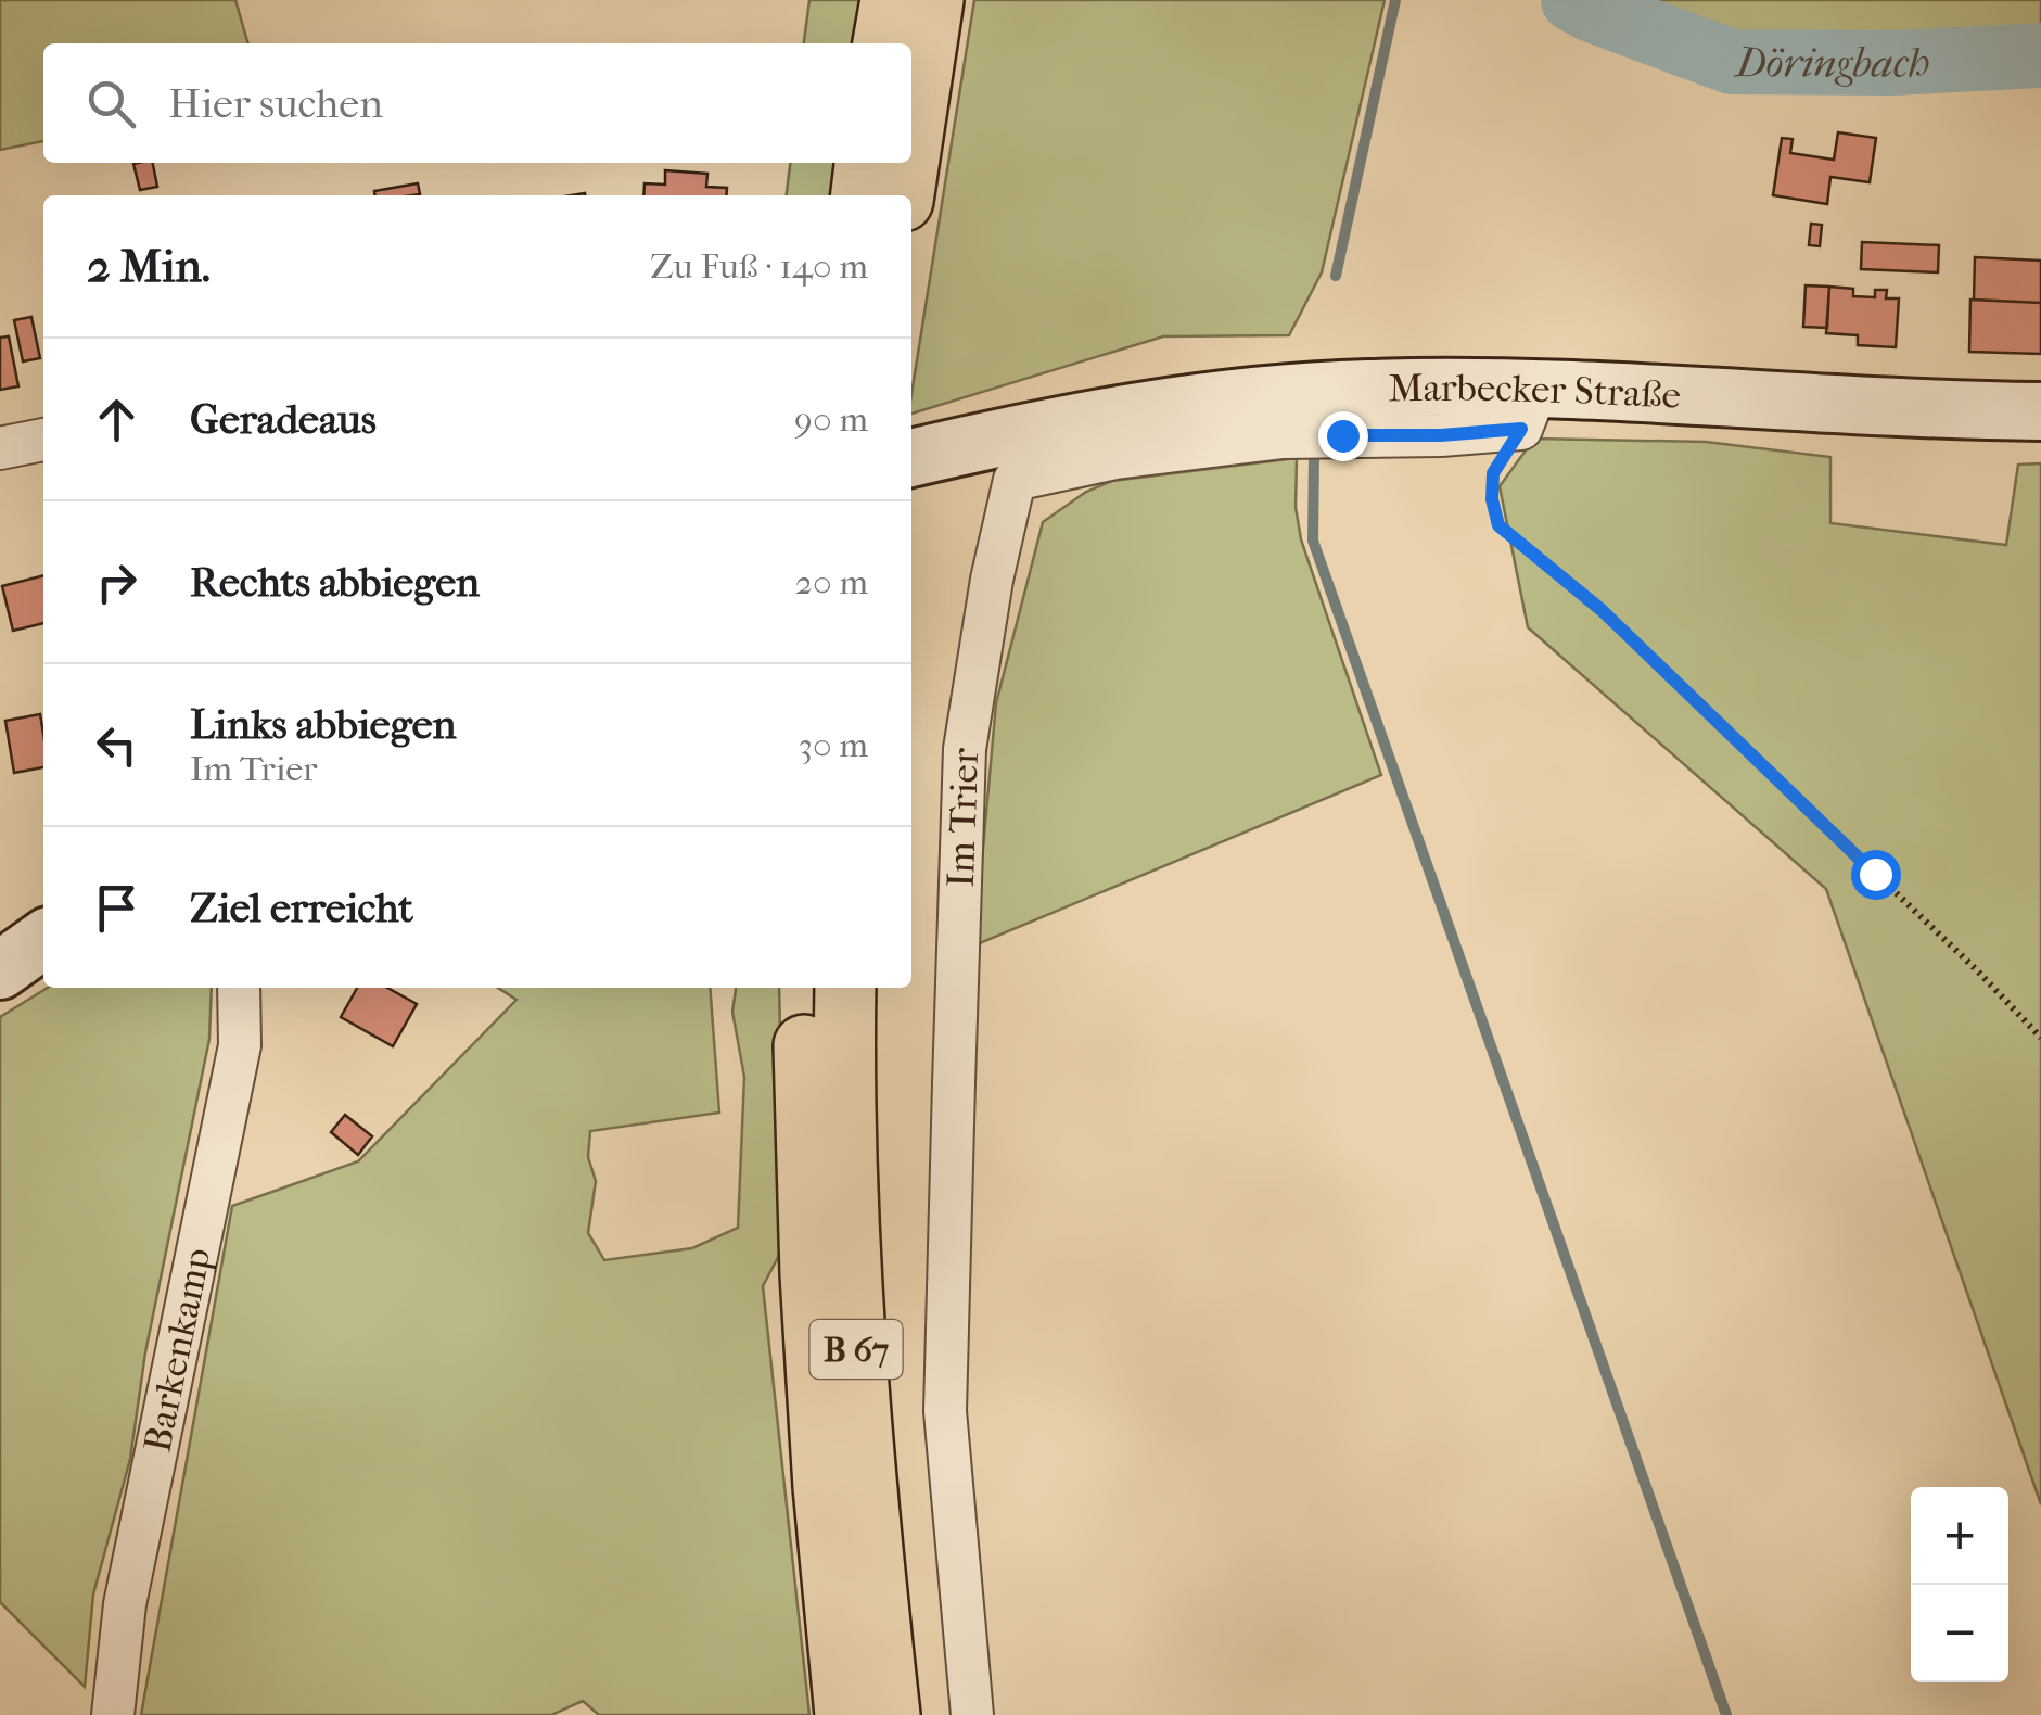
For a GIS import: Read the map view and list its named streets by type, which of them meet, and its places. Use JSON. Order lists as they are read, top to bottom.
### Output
{
  "streets": {
    "highway": ["B 67"],
    "main road": ["Marbecker Straße"],
    "street": ["Im Trier", "Barkenkamp"]
  },
  "crossings": [
    ["Marbecker Straße", "Im Trier"]
  ],
  "water": ["Döringbach"],
  "page": {
    "search": "Hier suchen",
    "heading": ["2 Min.", "Zu Fuß · 140 m"],
    "list": [
      ["Geradeaus", "90 m"],
      ["Rechts abbiegen", "20 m"],
      ["Links abbiegen", "Im Trier", "30 m"],
      "Ziel erreicht"
    ],
    "map_buttons": ["+", "−"]
  }
}
